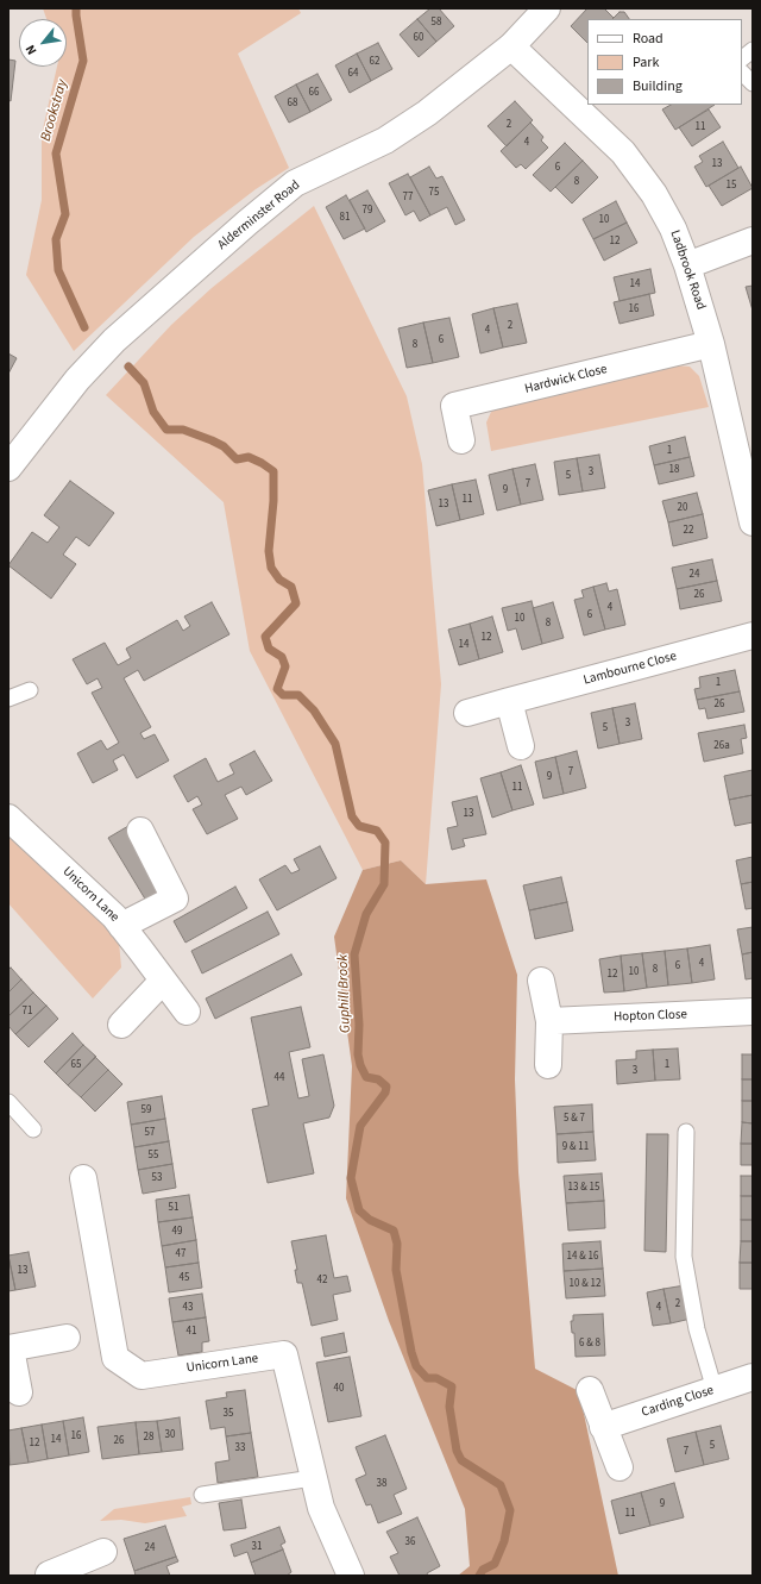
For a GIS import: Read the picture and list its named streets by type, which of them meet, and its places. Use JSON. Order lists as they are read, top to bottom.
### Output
{
  "streets": {
    "street": [
      "Alderminster Road",
      "Ladbrook Road",
      "Hardwick Close",
      "Lambourne Close",
      "Unicorn Lane",
      "Hopton Close",
      "Carding Close"
    ]
  },
  "crossings": [
    ["Alderminster Road", "Ladbrook Road"],
    ["Ladbrook Road", "Hardwick Close"]
  ],
  "water": ["Brookstray", "Guphill Brook"],
  "house_numbers": [
    "58",
    "60",
    "62",
    "64",
    "66",
    "68",
    "2",
    "11",
    "4",
    "13",
    "6",
    "8",
    "15",
    "75",
    "77",
    "79",
    "81",
    "10",
    "12",
    "14",
    "16",
    "2",
    "4",
    "6",
    "8",
    "1",
    "18",
    "3",
    "5",
    "7",
    "9",
    "11",
    "13",
    "20",
    "22",
    "24",
    "26",
    "4",
    "6",
    "10",
    "8",
    "12",
    "14",
    "1",
    "26",
    "3",
    "5",
    "26a",
    "7",
    "9",
    "11",
    "13",
    "4",
    "6",
    "8",
    "10",
    "12",
    "71",
    "65",
    "1",
    "3",
    "44",
    "59",
    "5 & 7",
    "57",
    "9 & 11",
    "55",
    "53",
    "13 & 15",
    "51",
    "49",
    "47",
    "14 & 16",
    "13",
    "45",
    "42",
    "10 & 12",
    "2",
    "43",
    "4",
    "41",
    "6 & 8",
    "40",
    "35",
    "30",
    "16",
    "28",
    "14",
    "26",
    "12",
    "5",
    "33",
    "7",
    "38",
    "9",
    "11",
    "36",
    "31",
    "24"
  ],
  "legend": ["Road", "Park", "Building"],
  "north": "bottom left"
}
